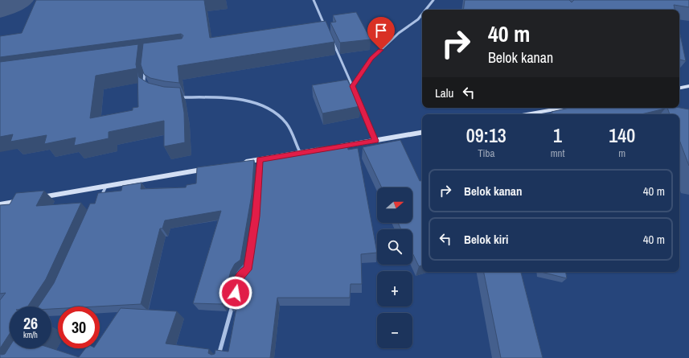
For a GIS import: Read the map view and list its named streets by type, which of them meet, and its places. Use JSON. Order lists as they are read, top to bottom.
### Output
{
  "north": "right",
  "page": {
    "turn": ["40 m", "Belok kanan"],
    "then": "Lalu",
    "eta": [
      "09:13",
      "Tiba",
      "1",
      "mnt",
      "140",
      "m"
    ],
    "list": [
      {
        "name": "Belok kanan",
        "value": "40 m"
      },
      {
        "name": "Belok kiri",
        "value": "40 m"
      }
    ],
    "map_buttons": ["+", "−"],
    "speed": "26 km/h",
    "limit": "30"
  }
}
